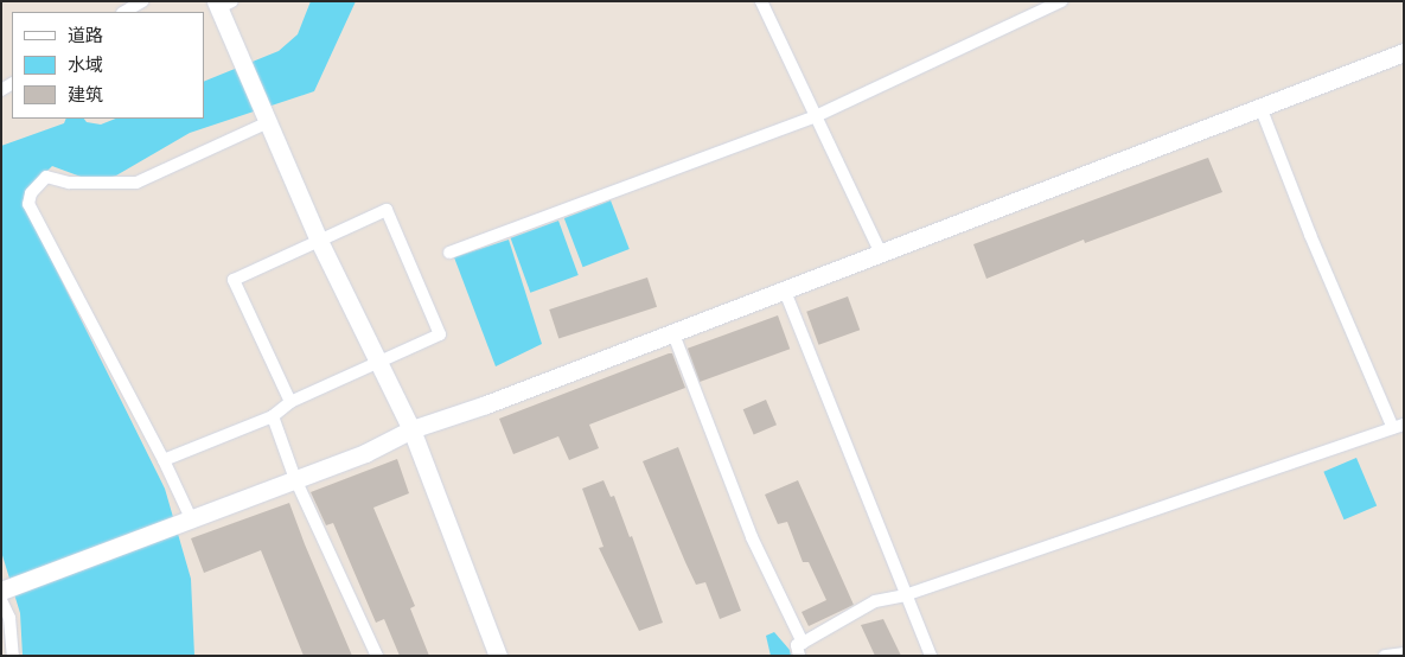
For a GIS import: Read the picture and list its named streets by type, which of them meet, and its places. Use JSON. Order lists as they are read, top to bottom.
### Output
{
  "legend": ["道路", "水域", "建筑"]
}
